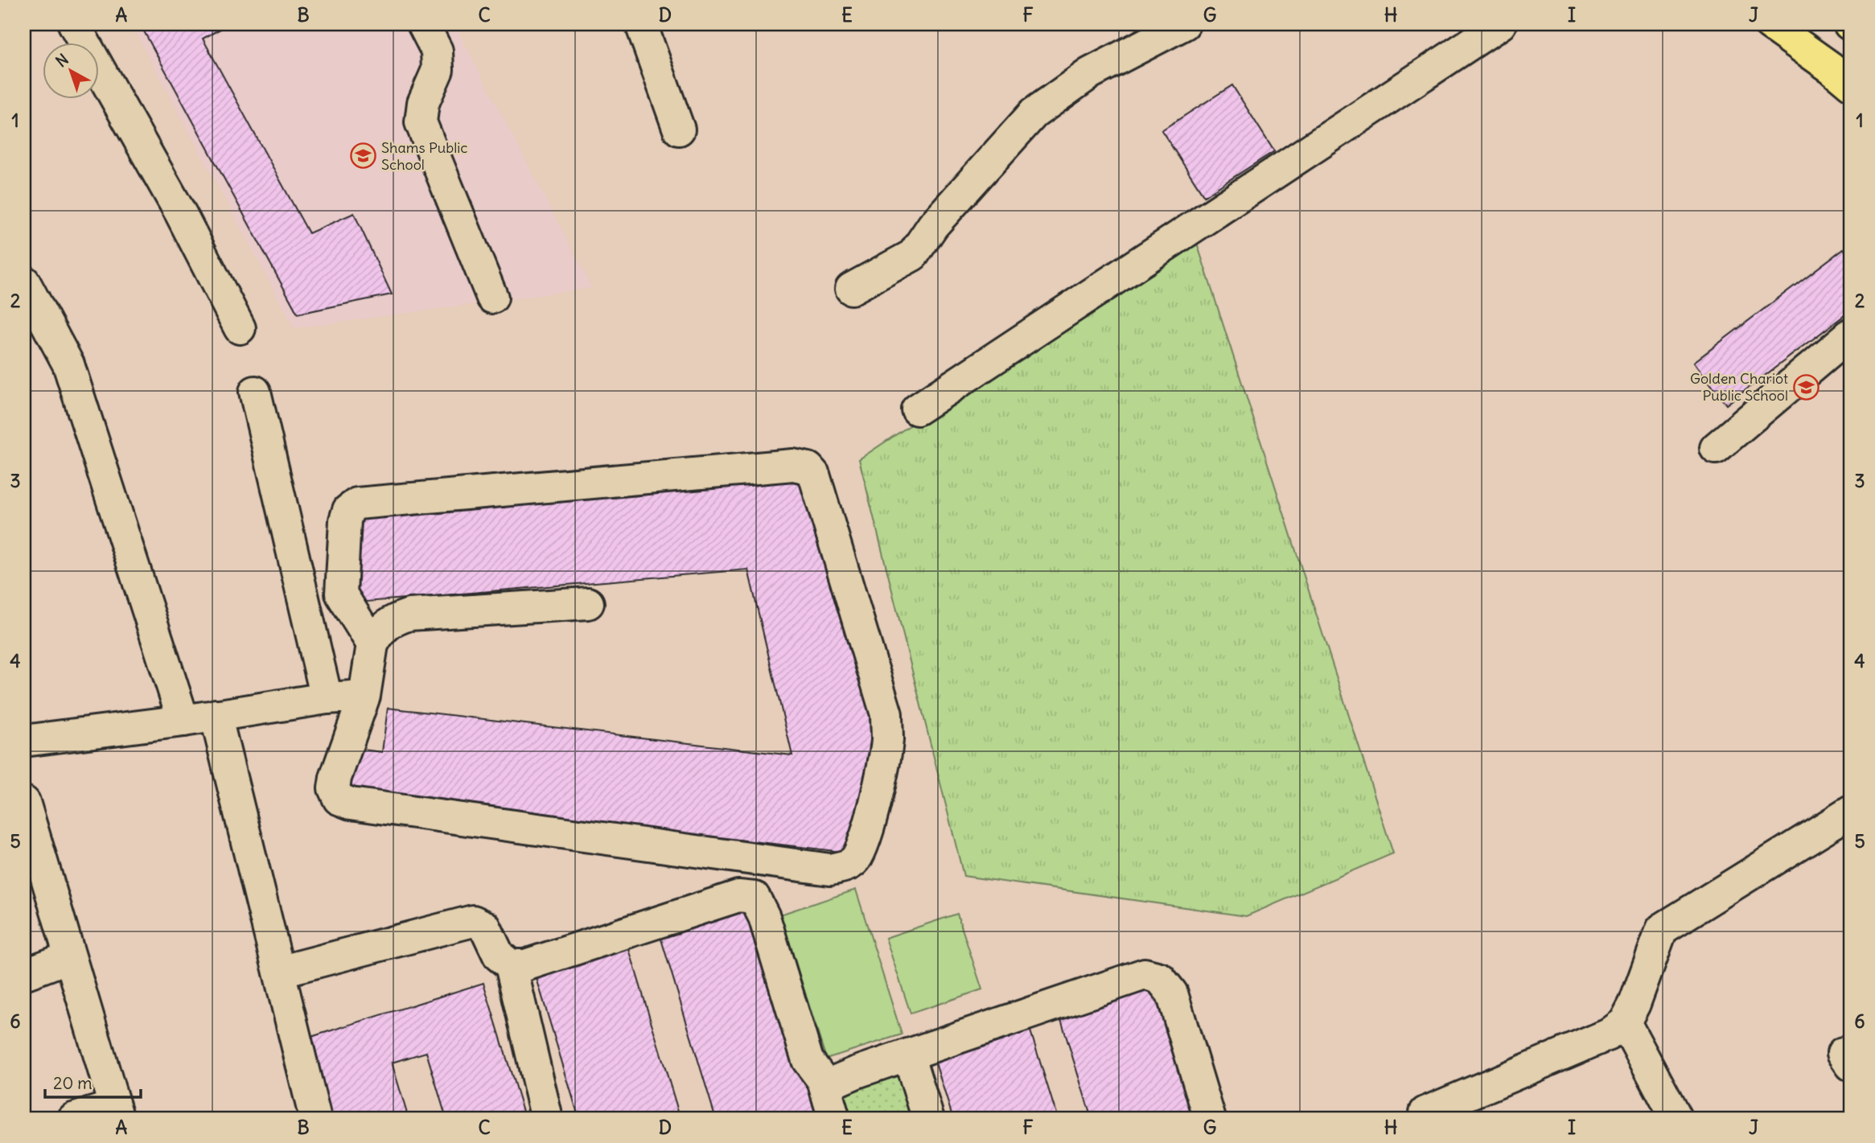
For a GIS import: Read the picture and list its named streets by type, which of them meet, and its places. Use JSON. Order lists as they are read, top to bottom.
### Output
{
  "places": {
    "school or university": ["Shams Public School", "Golden Chariot Public School"]
  },
  "scale_bar": "20 m",
  "north": "top left",
  "grid": {
    "columns": [
      "A",
      "B",
      "C",
      "D",
      "E",
      "F",
      "G",
      "H",
      "I",
      "J"
    ],
    "rows": [
      "1",
      "2",
      "3",
      "4",
      "5",
      "6"
    ]
  }
}
